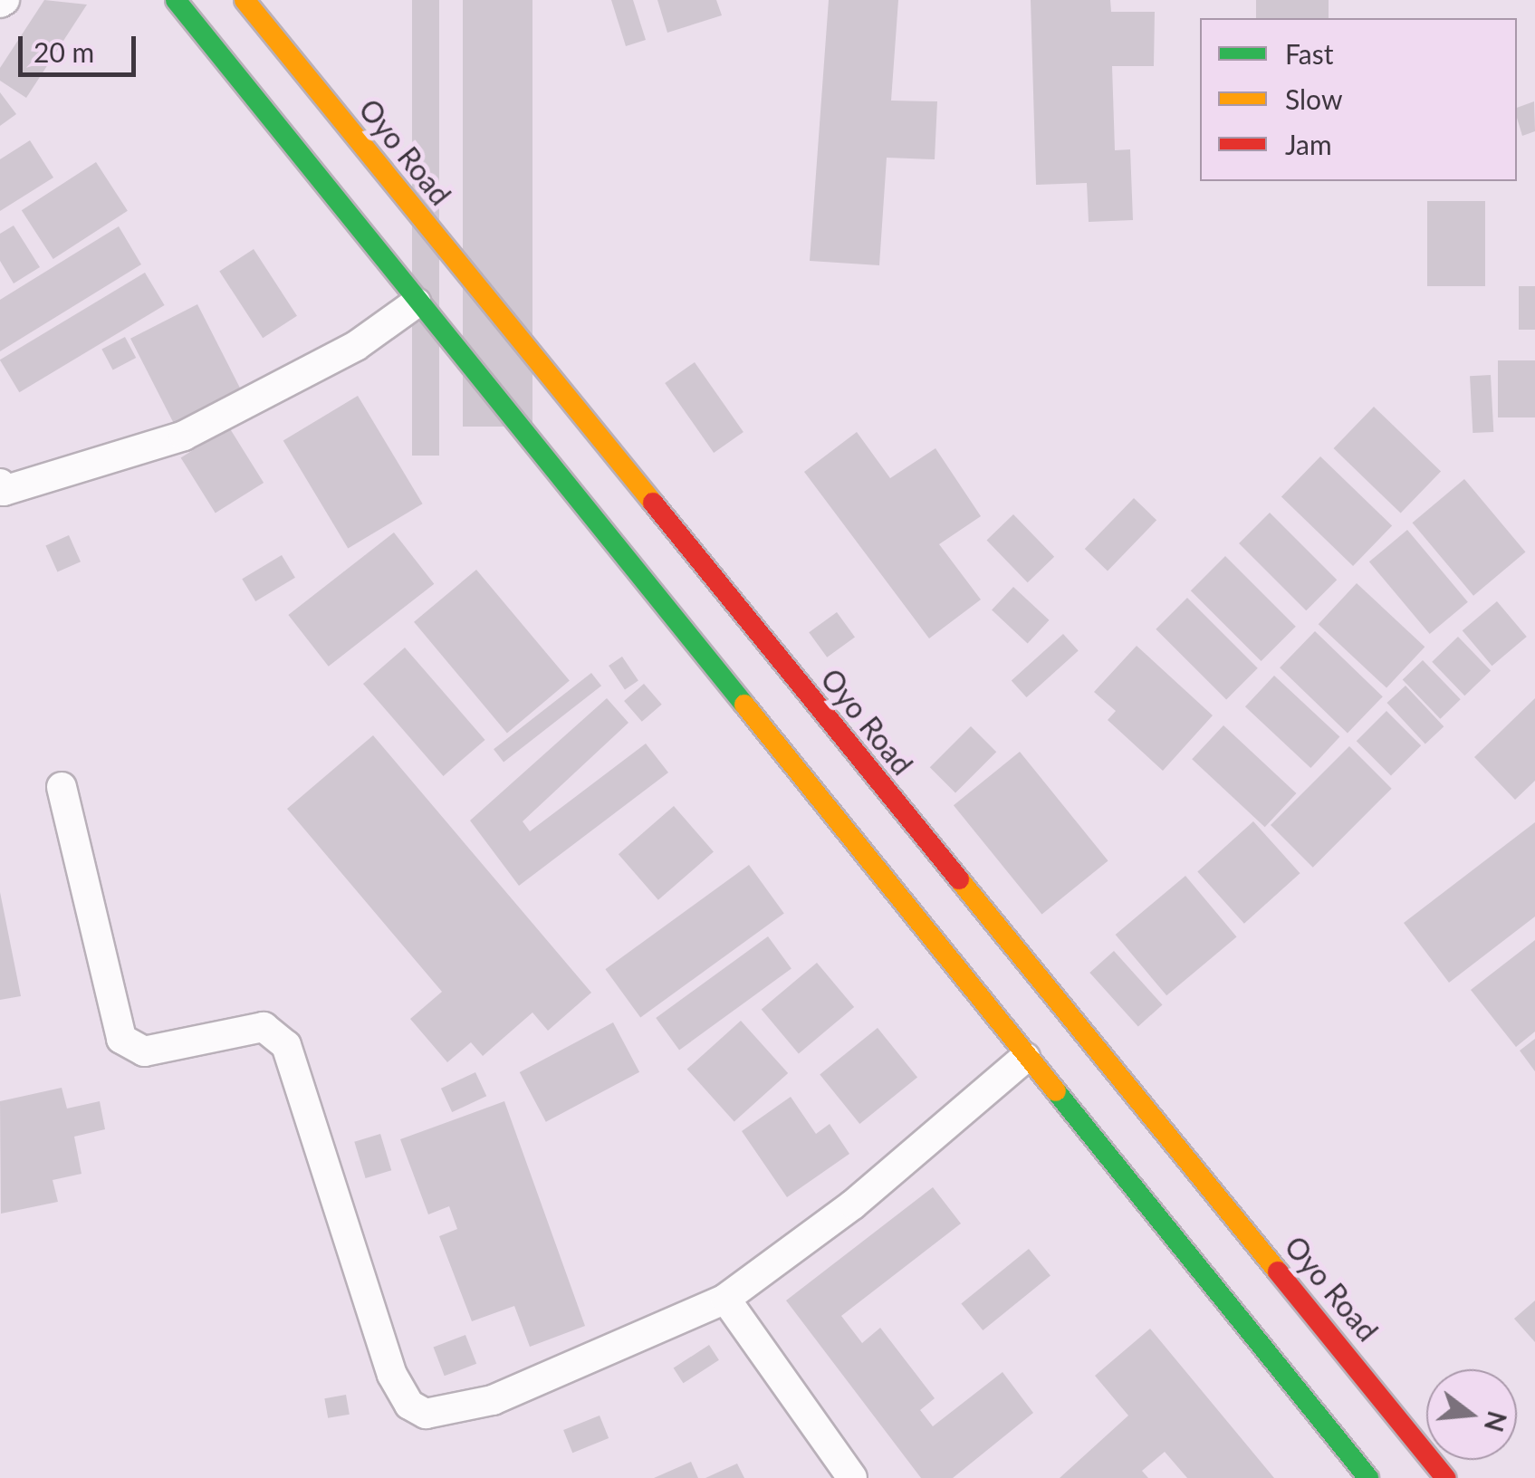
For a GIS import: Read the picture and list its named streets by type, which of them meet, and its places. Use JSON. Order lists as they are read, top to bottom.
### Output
{
  "streets": {
    "main road": ["Oyo Road"]
  },
  "legend": ["Fast", "Slow", "Jam"],
  "scale_bar": "20 m",
  "north": "right"
}
